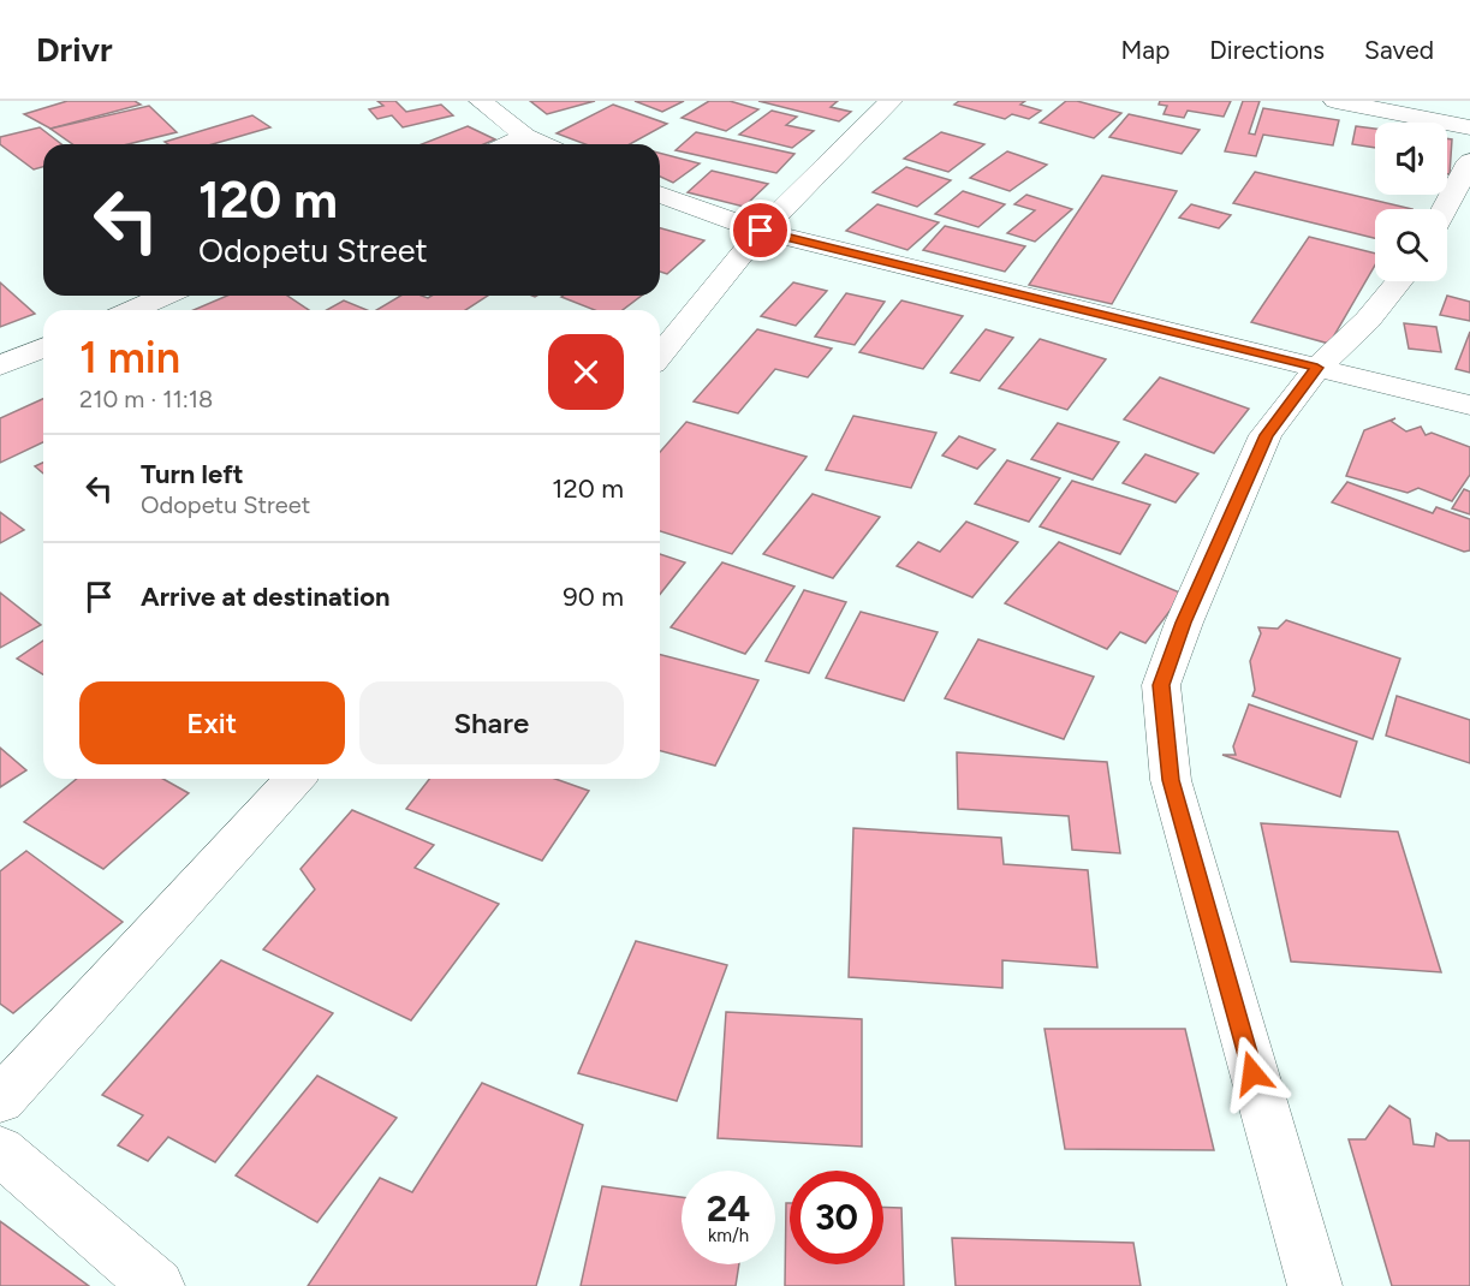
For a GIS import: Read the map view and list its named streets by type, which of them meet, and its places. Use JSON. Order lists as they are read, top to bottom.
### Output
{
  "page": {
    "header": "Drivr",
    "nav": ["Map", "Directions", "Saved"],
    "turn": ["120 m", "Odopetu Street"],
    "heading": ["1 min", "210 m · 11:18"],
    "list": [
      {
        "name": "Turn left",
        "note": "Odopetu Street",
        "value": "120 m"
      },
      {
        "name": "Arrive at destination",
        "value": "90 m"
      }
    ],
    "buttons": ["Exit", "Share"],
    "speed": "24 km/h",
    "limit": "30"
  }
}
